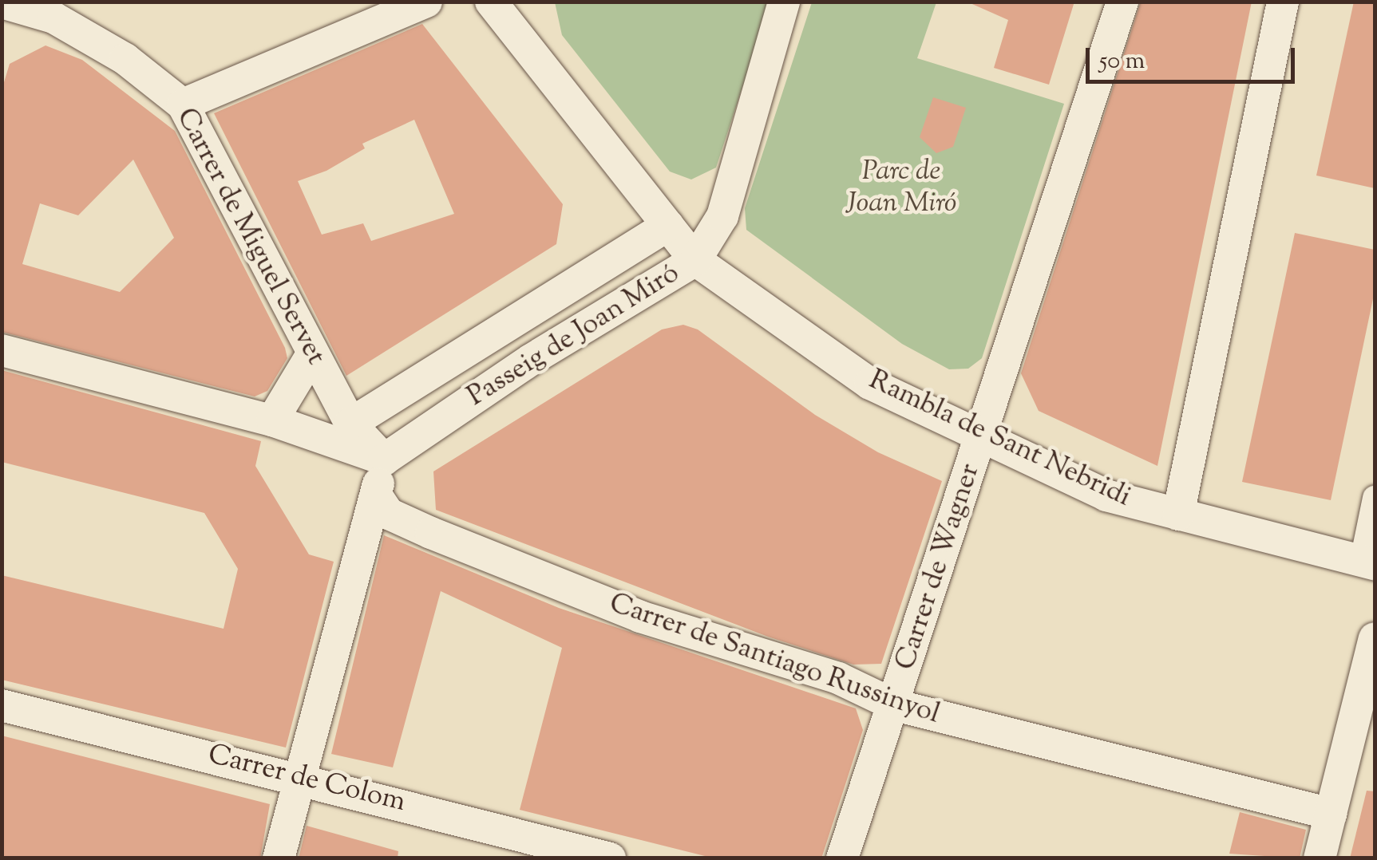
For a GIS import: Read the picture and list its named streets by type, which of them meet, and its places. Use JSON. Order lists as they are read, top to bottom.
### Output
{
  "streets": {
    "street": [
      "Carrer de Miguel Servet",
      "Passeig de Joan Miró",
      "Rambla de Sant Nebridi",
      "Carrer de Wagner",
      "Carrer de Santiago Russinyol",
      "Carrer de Colom"
    ]
  },
  "crossings": [
    ["Carrer de Miguel Servet", "Passeig de Joan Miró"],
    ["Passeig de Joan Miró", "Rambla de Sant Nebridi"],
    ["Rambla de Sant Nebridi", "Carrer de Wagner"],
    ["Carrer de Wagner", "Carrer de Santiago Russinyol"]
  ],
  "parks": ["Parc de Joan Miró"],
  "scale_bar": "50 m"
}
